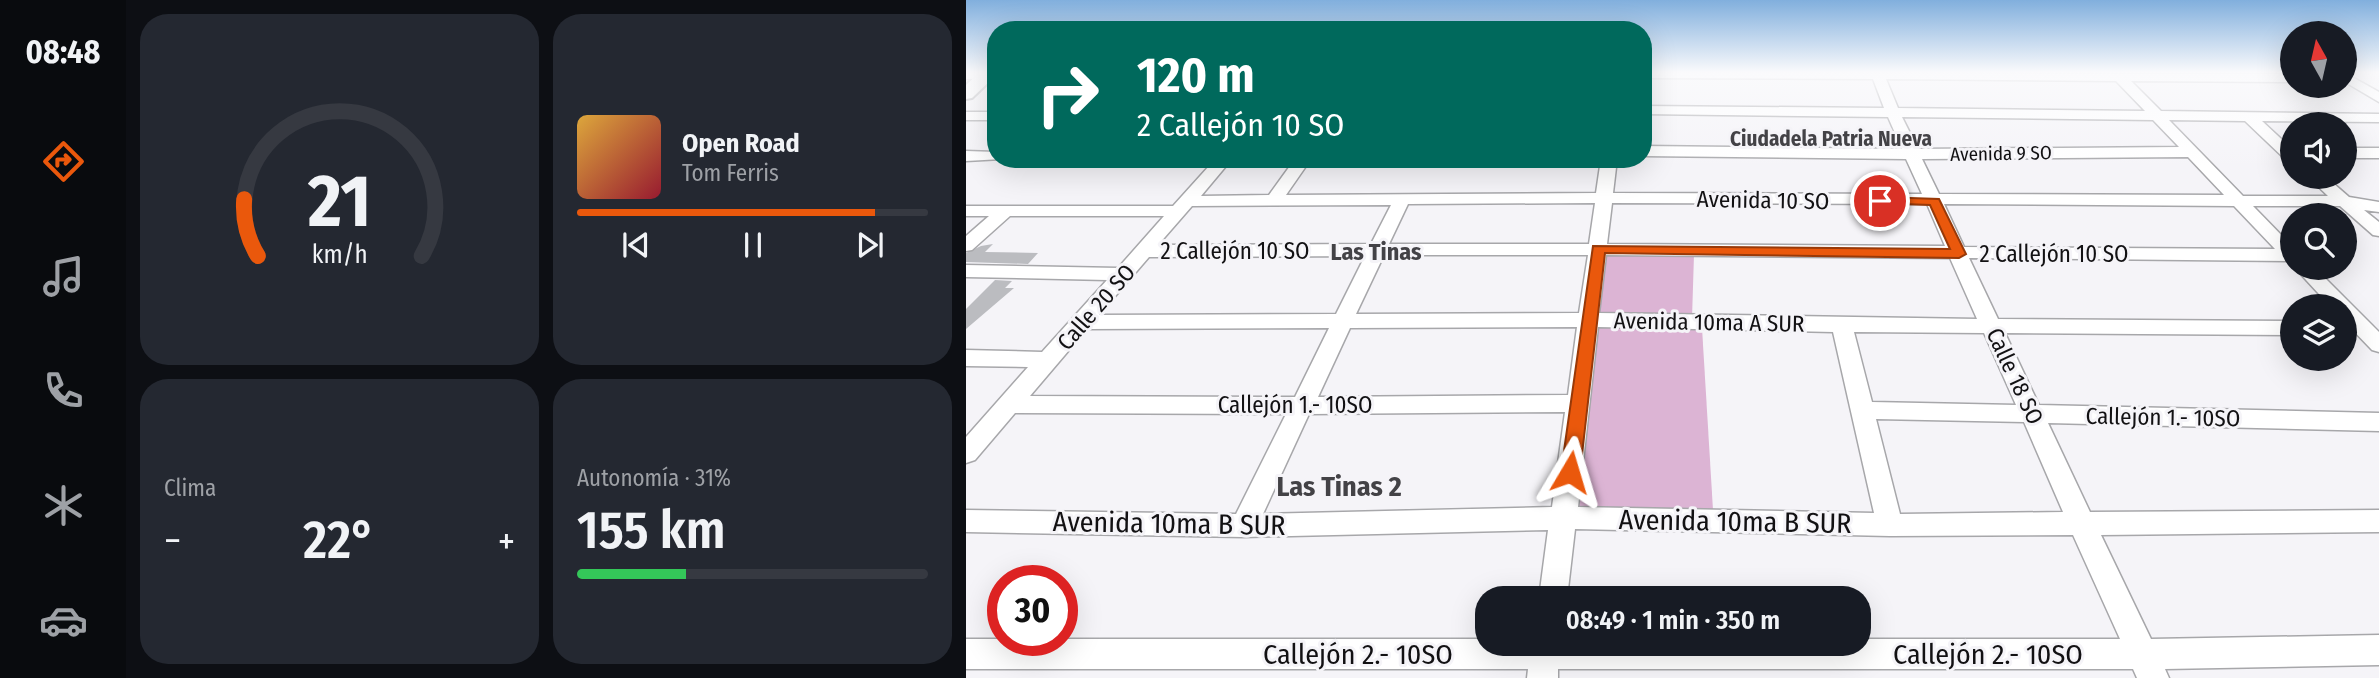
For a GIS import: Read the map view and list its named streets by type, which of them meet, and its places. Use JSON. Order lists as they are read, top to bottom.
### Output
{
  "streets": {
    "street": [
      "Avenida 9 SO",
      "Avenida 10 SO",
      "2 Callejón 10 SO",
      "Calle 20 SO",
      "Avenida 10ma A SUR",
      "Calle 18 SO",
      "Callejón 1.- 10SO",
      "Avenida 10ma B SUR",
      "Callejón 2.- 10SO"
    ]
  },
  "crossings": [
    ["Avenida 9 SO", "Calle 18 SO"],
    ["Avenida 10 SO", "Calle 20 SO"],
    ["Avenida 10 SO", "Calle 18 SO"],
    ["2 Callejón 10 SO", "Calle 20 SO"],
    ["2 Callejón 10 SO", "Calle 18 SO"],
    ["Calle 20 SO", "Avenida 10ma A SUR"],
    ["Calle 20 SO", "Callejón 1.- 10SO"],
    ["Avenida 10ma A SUR", "Calle 18 SO"],
    ["Calle 18 SO", "Callejón 1.- 10SO"],
    ["Calle 18 SO", "Avenida 10ma B SUR"],
    ["Calle 18 SO", "Callejón 2.- 10SO"]
  ],
  "districts": ["Ciudadela Patria Nueva", "Las Tinas", "Las Tinas 2"],
  "north": "top",
  "page": {
    "tabs": "08:48",
    "turn": ["120 m", "2 Callejón 10 SO"],
    "song": ["Open Road", "Tom Ferris"],
    "tile": [
      "Clima",
      ["Autonomía · 31%", "155 km"]
    ],
    "heat": ["−", "22°", "+"],
    "limit": "30",
    "trip": "08:49 · 1 min · 350 m",
    "gauge": ["21", "km/h"]
  }
}
